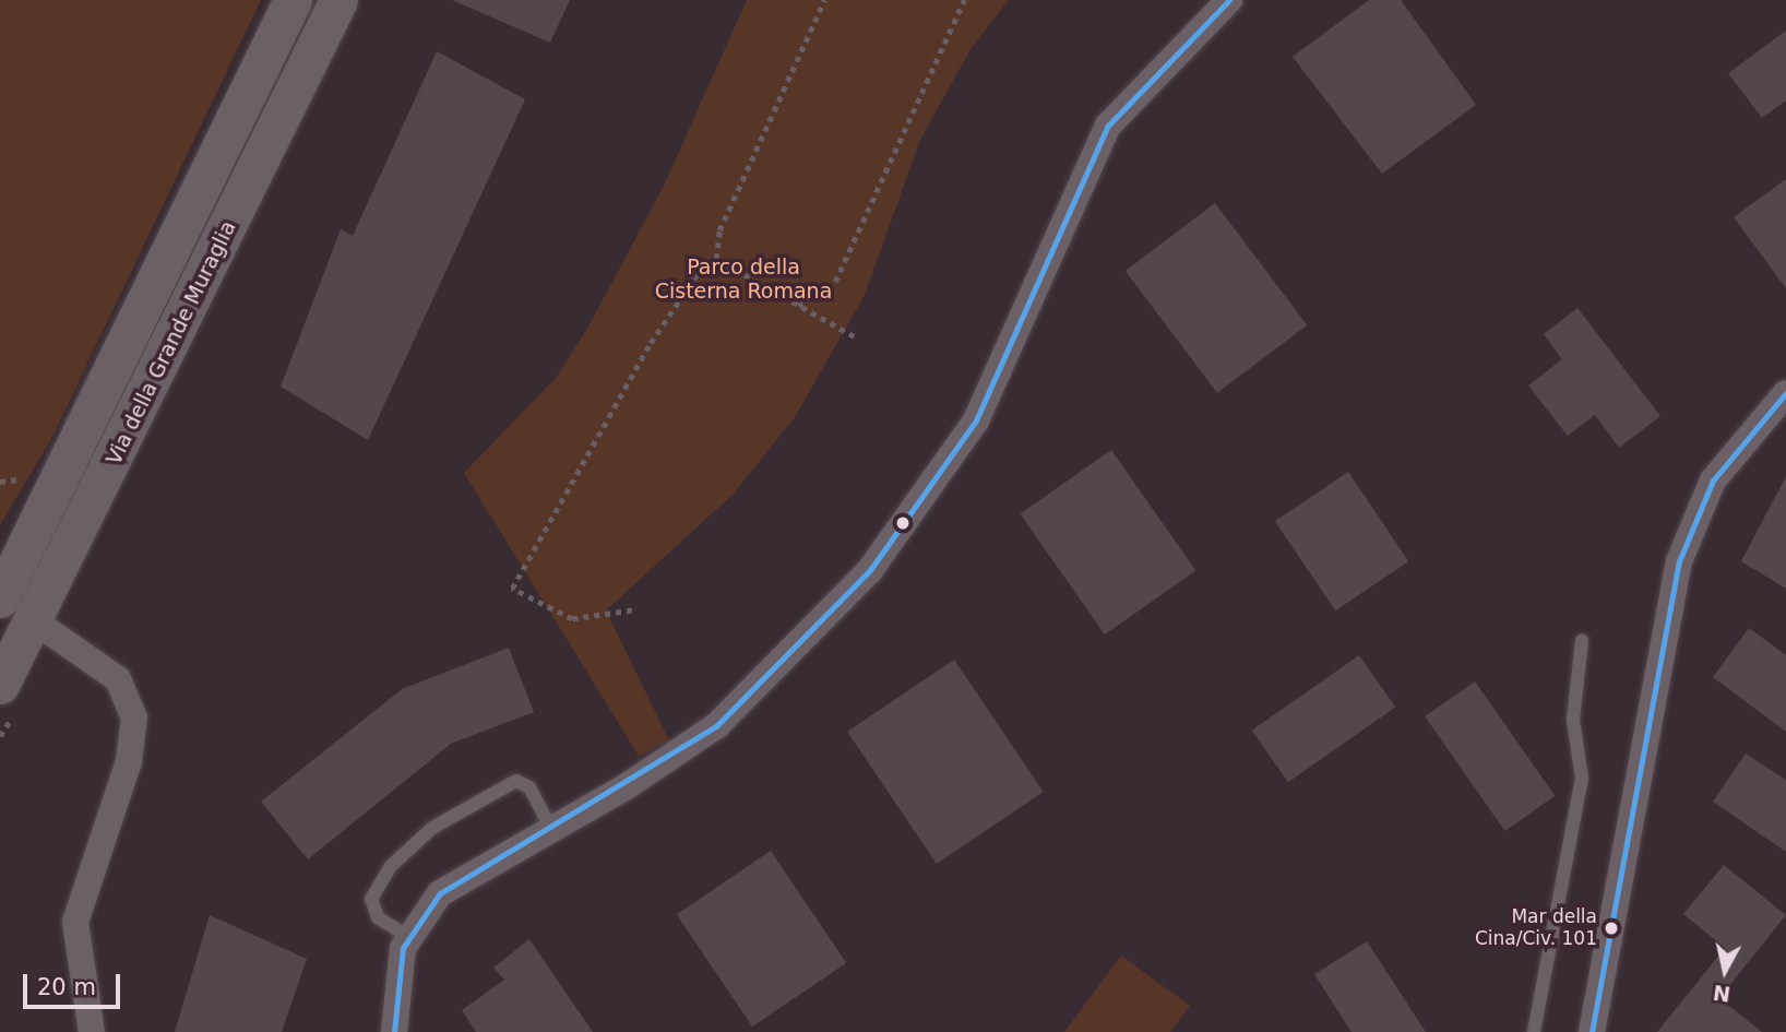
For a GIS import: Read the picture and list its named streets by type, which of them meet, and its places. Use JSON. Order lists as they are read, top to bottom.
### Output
{
  "streets": {
    "street": ["Via della Grande Muraglia"]
  },
  "parks": ["Parco della Cisterna Romana"],
  "places": ["Mar della Cina/Civ. 101"],
  "scale_bar": "20 m",
  "north": "bottom"
}
